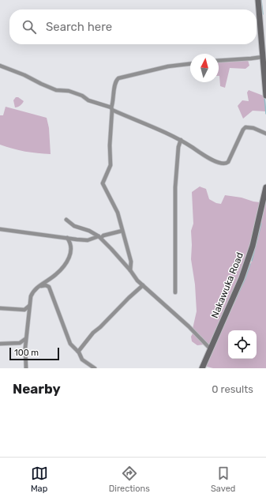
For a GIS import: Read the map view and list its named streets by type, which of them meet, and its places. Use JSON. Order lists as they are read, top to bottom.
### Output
{
  "streets": {
    "main road": ["Nakawuka Road"]
  },
  "scale_bar": "100 m",
  "north": "top",
  "page": {
    "search": "Search here",
    "scale": "100 m",
    "heading": ["Nearby", "0 results"],
    "nav": ["Map", "Directions", "Saved"]
  }
}
